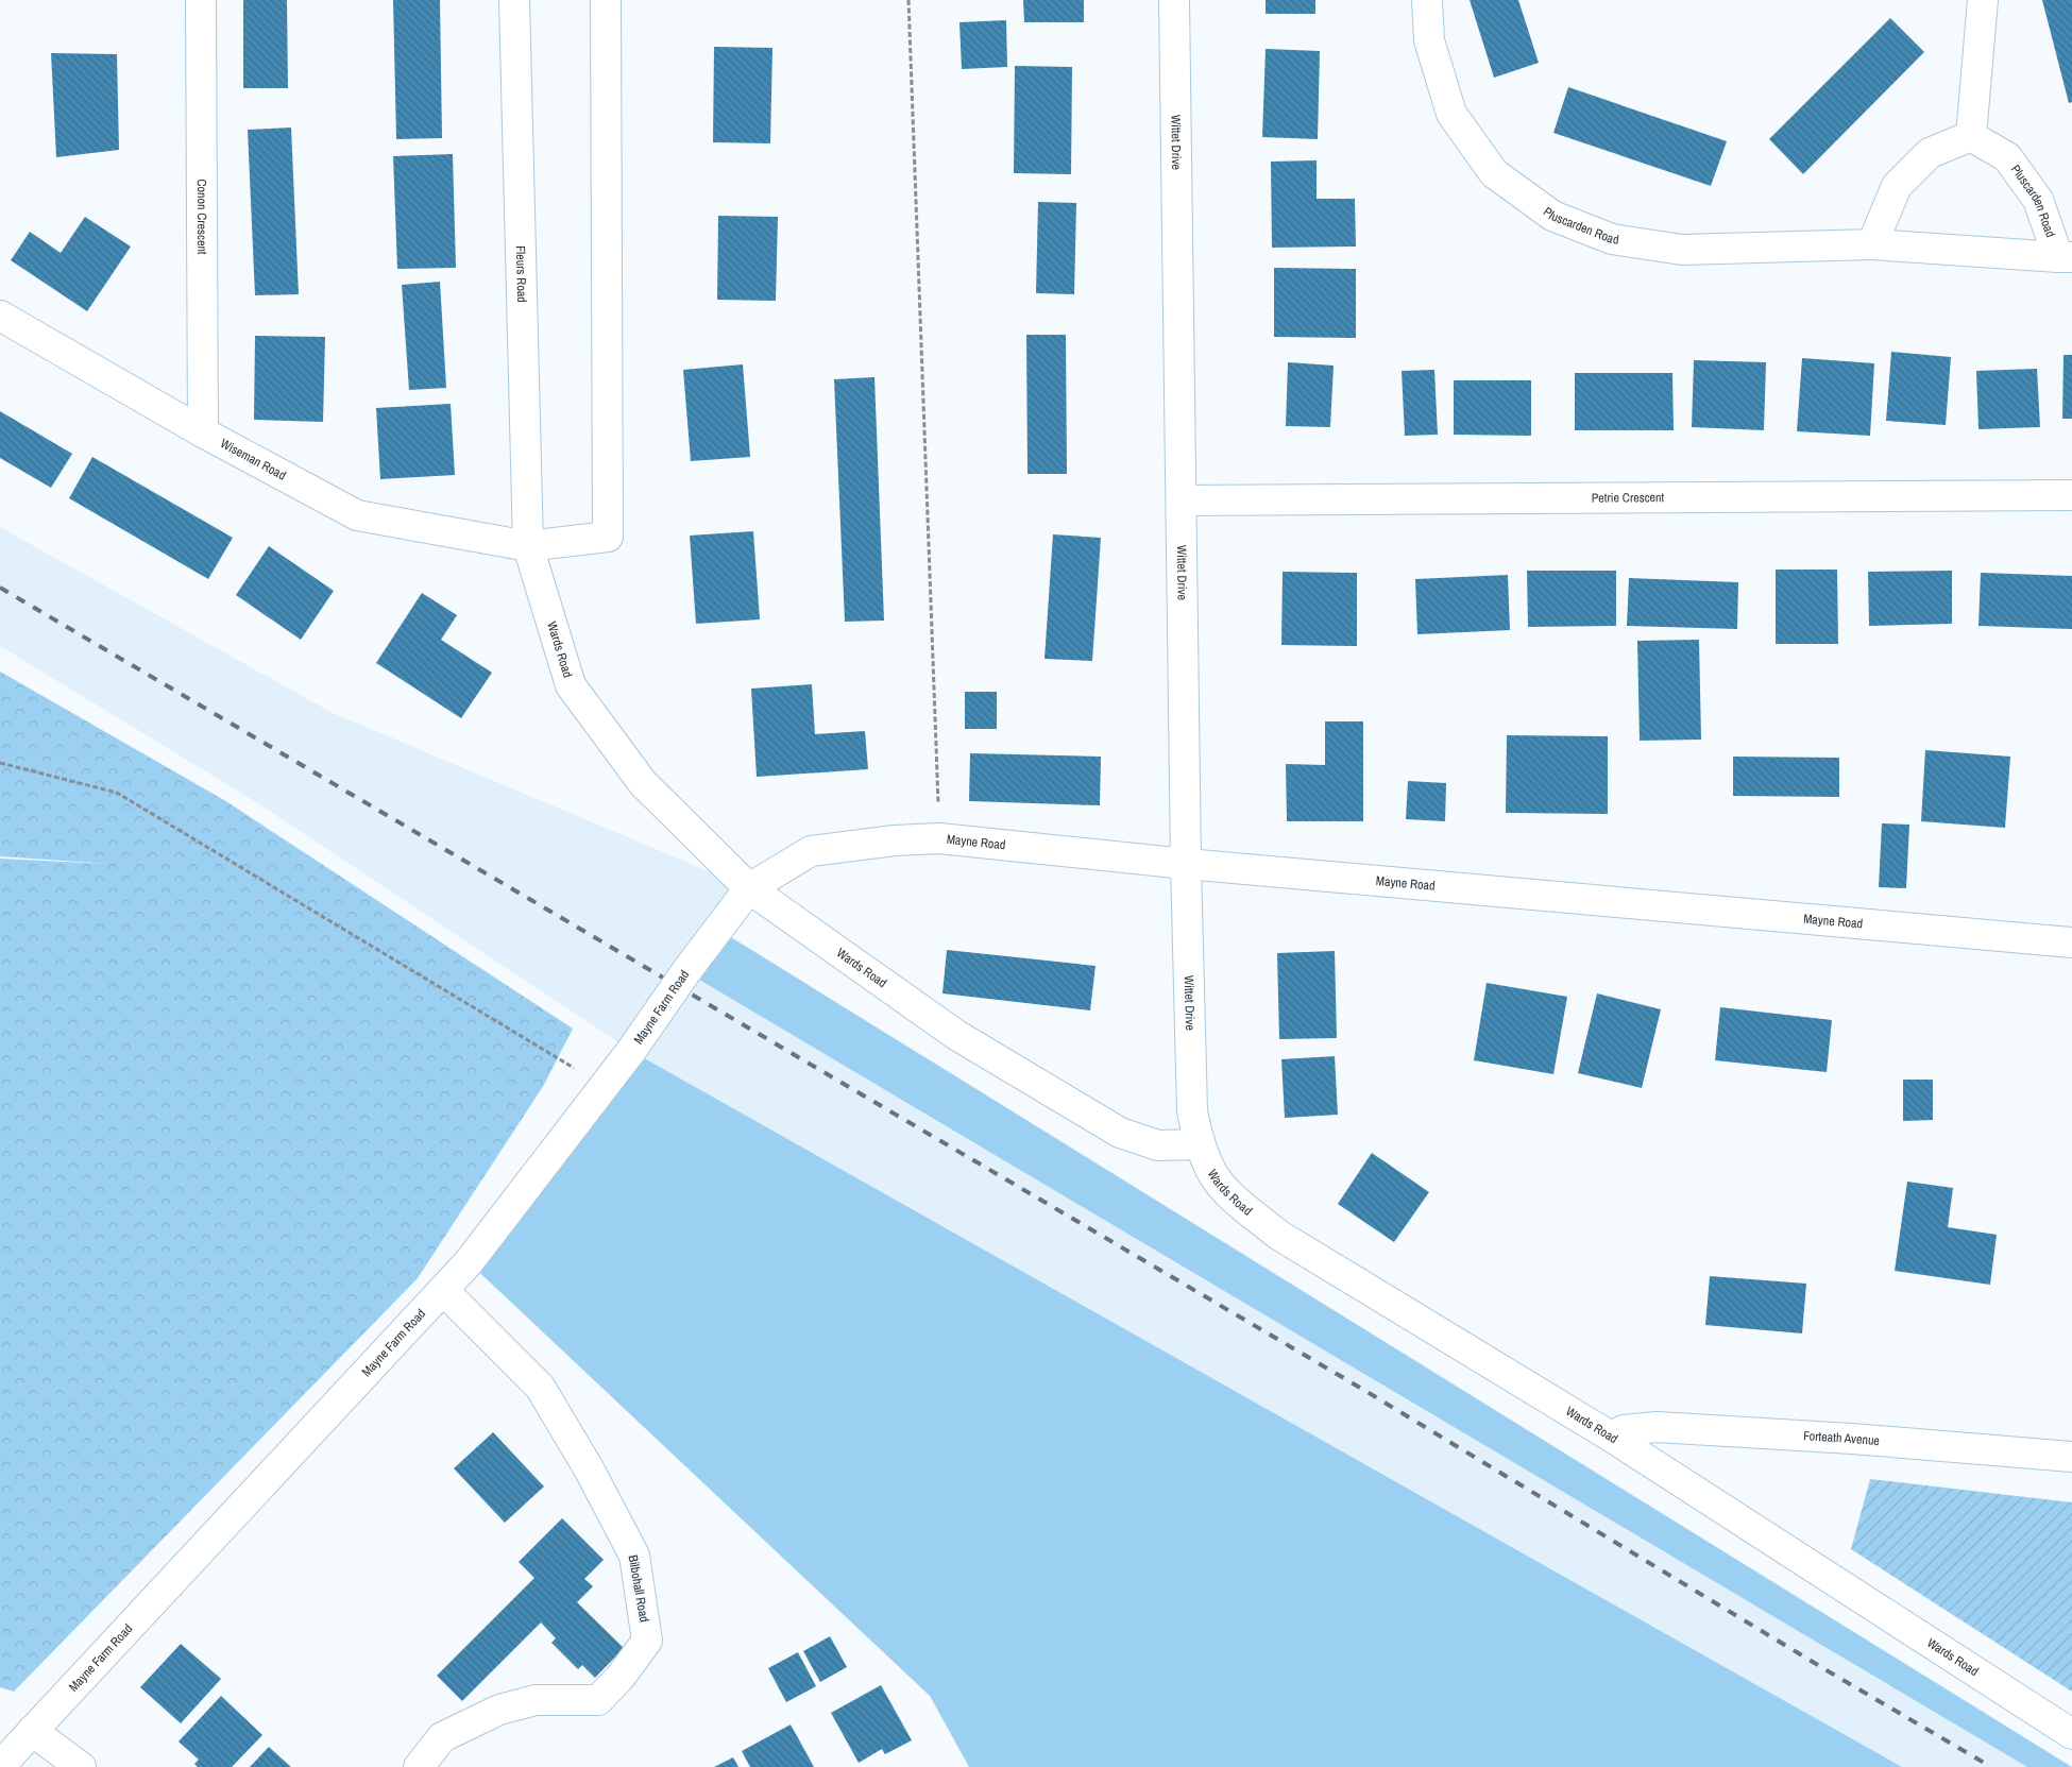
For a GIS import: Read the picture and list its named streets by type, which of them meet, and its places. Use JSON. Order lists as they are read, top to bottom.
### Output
{
  "streets": {
    "street": [
      "Wittet Drive",
      "Pluscarden Road",
      "Conon Crescent",
      "Fleurs Road",
      "Wiseman Road",
      "Petrie Crescent",
      "Wards Road",
      "Mayne Road",
      "Mayne Farm Road",
      "Forteath Avenue",
      "Bilbohall Road"
    ]
  },
  "crossings": [
    ["Wittet Drive", "Petrie Crescent"],
    ["Wittet Drive", "Wards Road"],
    ["Wittet Drive", "Mayne Road"],
    ["Conon Crescent", "Wiseman Road"],
    ["Fleurs Road", "Wiseman Road"],
    ["Fleurs Road", "Wards Road"],
    ["Wiseman Road", "Wards Road"],
    ["Wards Road", "Mayne Road"],
    ["Wards Road", "Mayne Farm Road"],
    ["Wards Road", "Forteath Avenue"],
    ["Mayne Road", "Mayne Farm Road"],
    ["Mayne Farm Road", "Bilbohall Road"]
  ]
}
